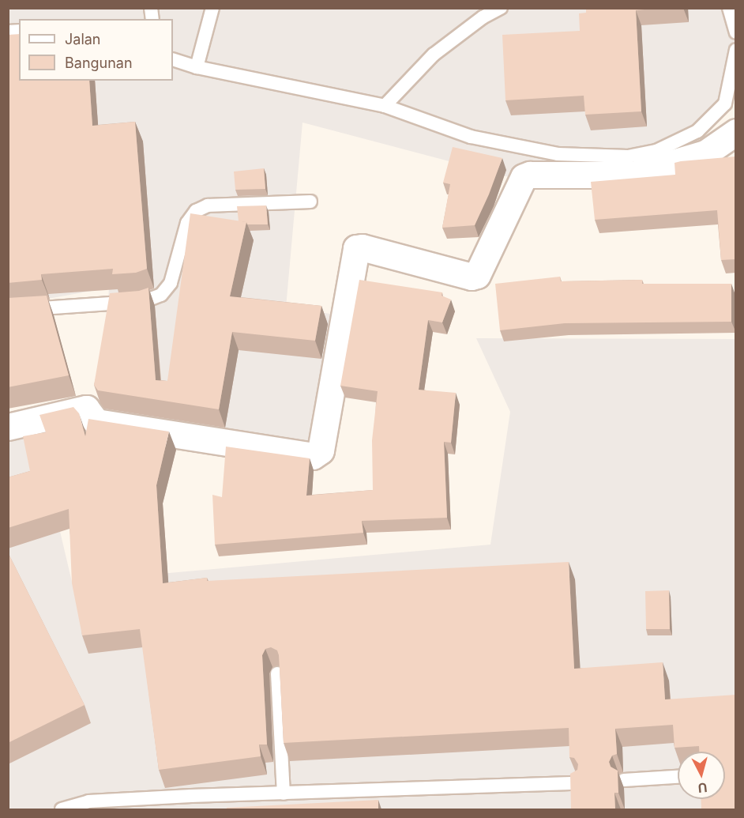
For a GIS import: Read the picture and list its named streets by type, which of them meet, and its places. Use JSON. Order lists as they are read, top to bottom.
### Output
{
  "legend": ["Jalan", "Bangunan"],
  "north": "bottom"
}
